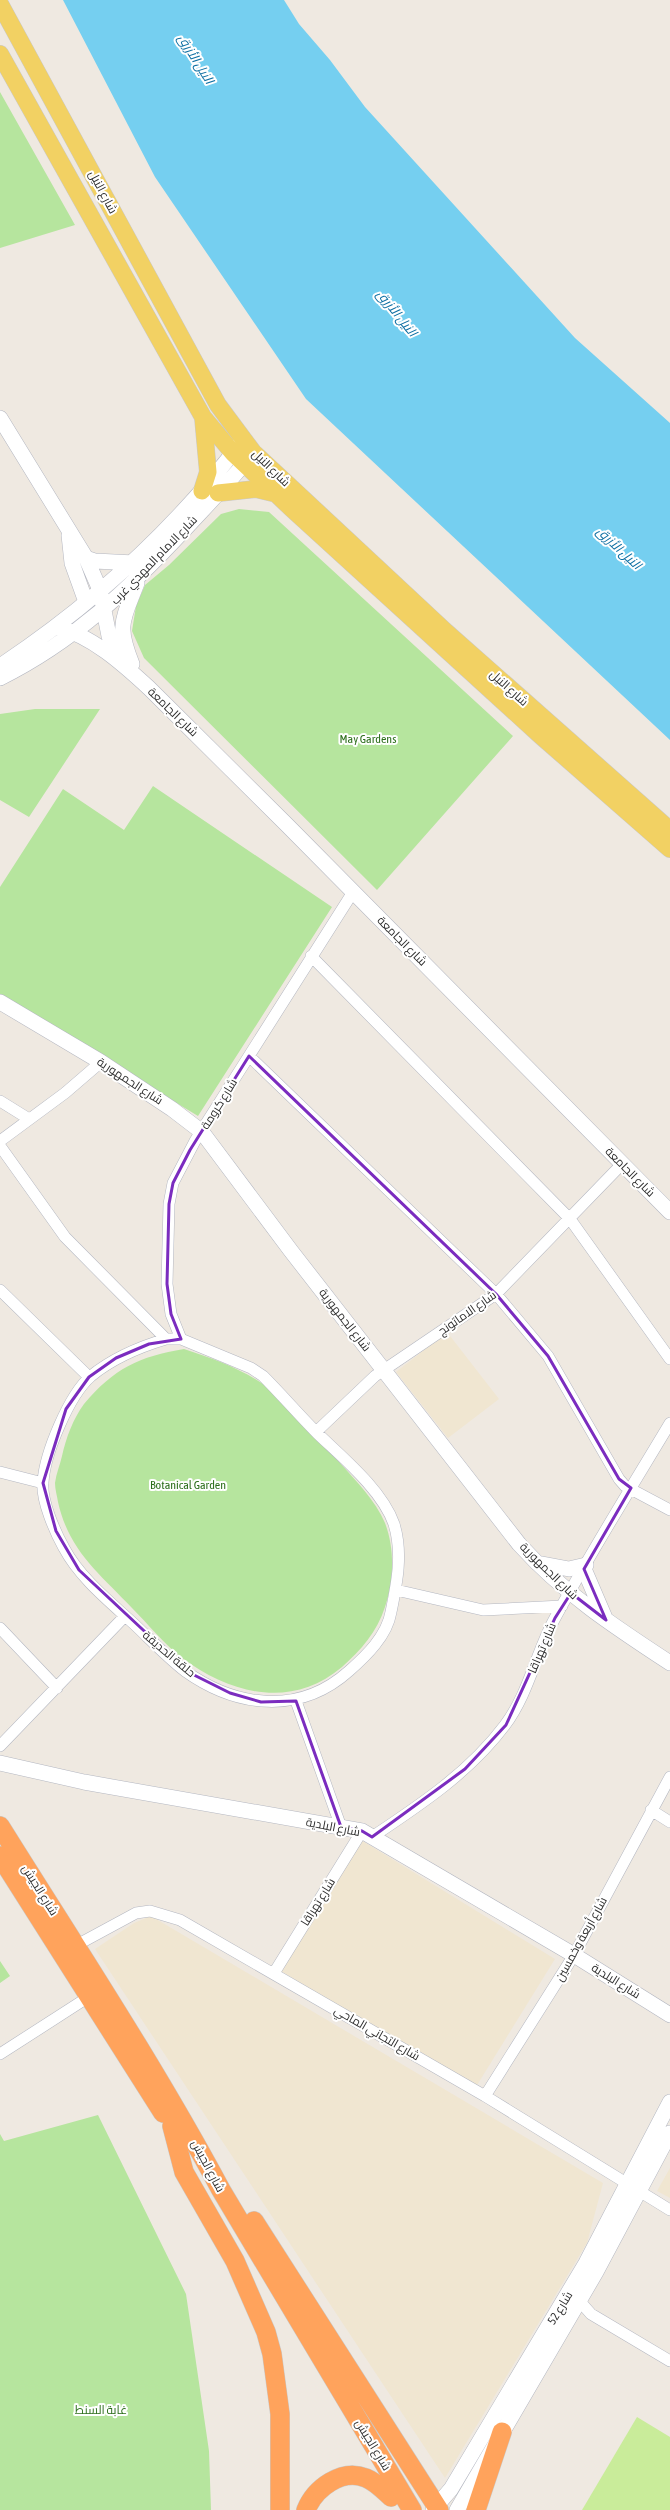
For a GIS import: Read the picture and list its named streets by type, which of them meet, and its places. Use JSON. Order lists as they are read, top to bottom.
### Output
{
  "streets": {
    "highway": ["شارع الجيش"],
    "main road": [
      "شارع النيل",
      "شارع الامام المهدي غرب",
      "شارع الجامعة",
      "شارع الجمهورية",
      "شارع البلدية",
      "شارع 52"
    ],
    "street": [
      "شارع كرومة",
      "شارع الاماتونج",
      "شارع تهراقا",
      "حلقة الحديقة",
      "شارع أربعة وخمسين",
      "شارع التجاني الماحي"
    ]
  },
  "crossings": [
    ["شارع النيل", "شارع الامام المهدي غرب"],
    ["شارع الامام المهدي غرب", "شارع الجامعة"],
    ["شارع الجامعة", "شارع كرومة"],
    ["شارع الجامعة", "شارع الاماتونج"],
    ["شارع الجمهورية", "شارع كرومة"],
    ["شارع الجمهورية", "شارع الاماتونج"],
    ["شارع الجمهورية", "شارع تهراقا"],
    ["شارع كرومة", "حلقة الحديقة"],
    ["شارع الاماتونج", "حلقة الحديقة"],
    ["شارع تهراقا", "شارع البلدية"],
    ["شارع تهراقا", "شارع التجاني الماحي"],
    ["شارع البلدية", "شارع أربعة وخمسين"],
    ["شارع الجيش", "شارع التجاني الماحي"],
    ["شارع أربعة وخمسين", "شارع التجاني الماحي"],
    ["شارع التجاني الماحي", "شارع 52"]
  ],
  "water": ["النيل الأزرق"],
  "parks": ["May Gardens", "Botanical Garden", "غابة السنط"]
}
